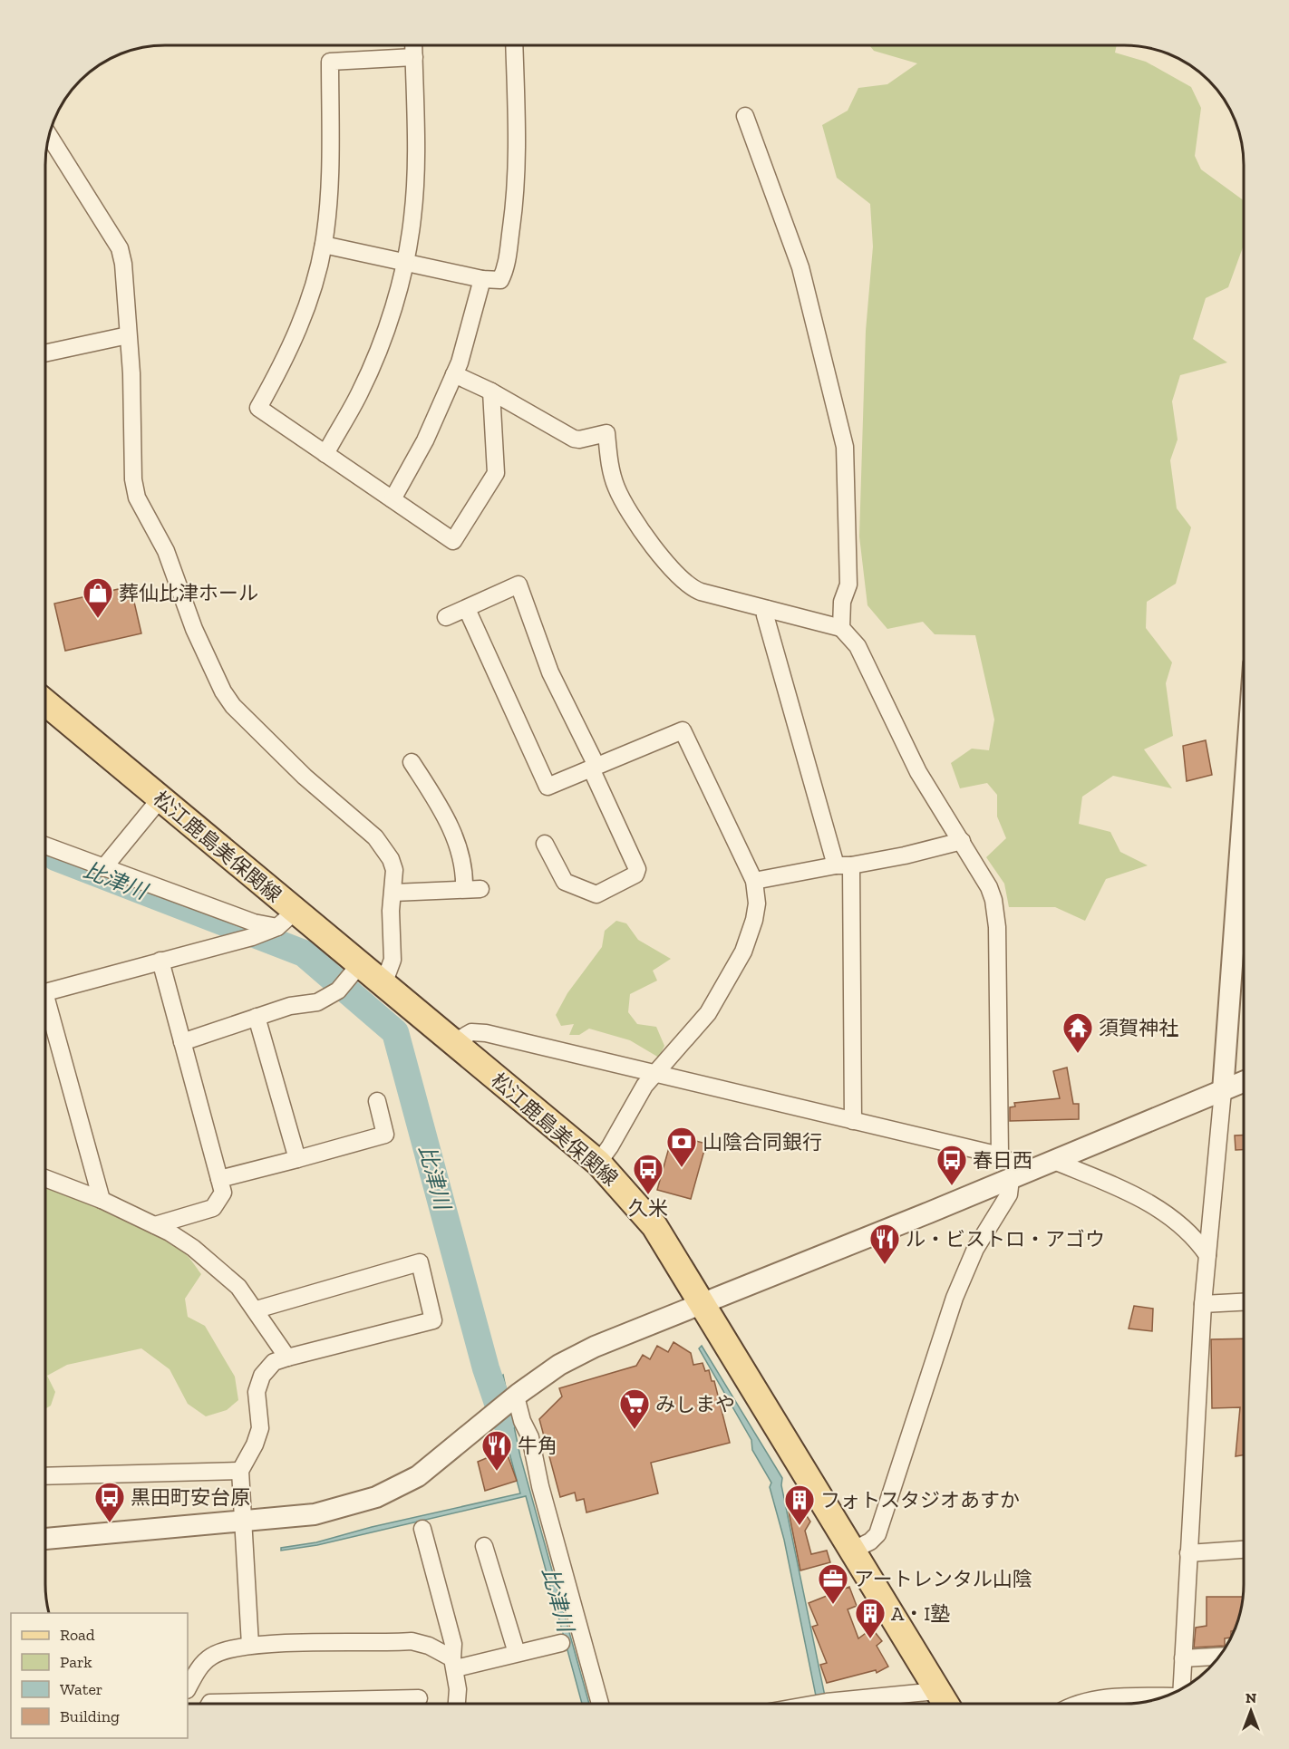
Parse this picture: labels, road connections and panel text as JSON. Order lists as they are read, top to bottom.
{
  "streets": {
    "main road": ["松江鹿島美保関線"]
  },
  "water": ["比津川"],
  "places": {
    "shop": ["葬仙比津ホール"],
    "temple": ["須賀神社"],
    "bank": ["山陰合同銀行"],
    "bus stop": ["春日西", "久米", "黒田町安台原"],
    "restaurant": ["ル・ビストロ・アゴウ", "牛角"],
    "supermarket": ["みしまや"],
    "building": ["フォトスタジオあすか", "A・I塾"],
    "office": ["アートレンタル山陰"]
  },
  "legend": [
    "Road",
    "Park",
    "Water",
    "Building"
  ],
  "north": "top"
}
